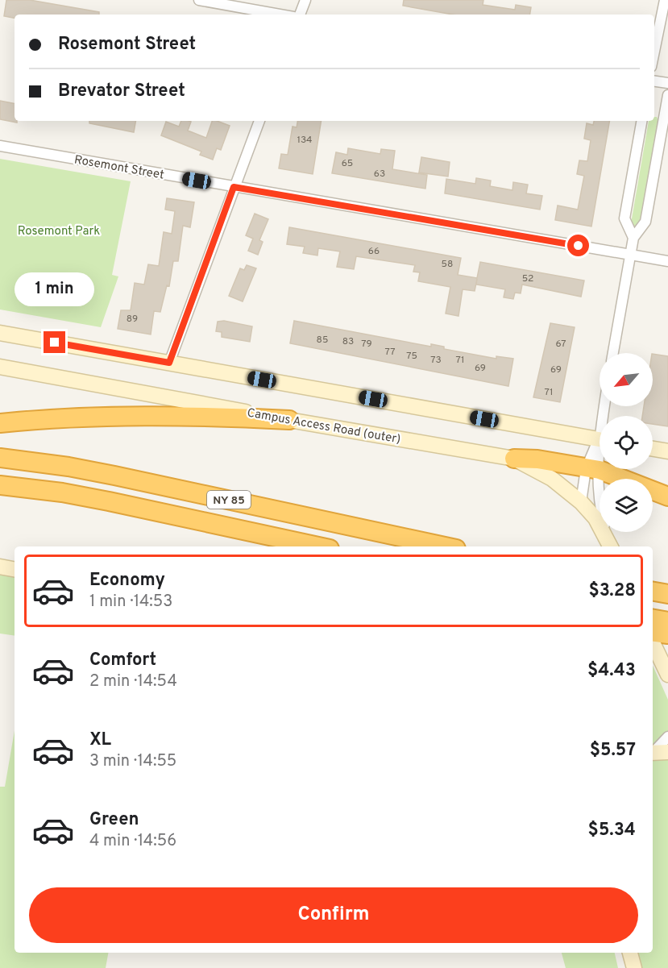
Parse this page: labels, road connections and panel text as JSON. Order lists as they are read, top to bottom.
{
  "streets": {
    "highway": ["NY 85"],
    "street": ["Rosemont Street", "Campus Access Road (outer)"]
  },
  "parks": ["Rosemont Park"],
  "house_numbers": [
    "134",
    "65",
    "63",
    "66",
    "58",
    "52",
    "89",
    "85",
    "83",
    "79",
    "67",
    "77",
    "75",
    "73",
    "71",
    "69",
    "69",
    "71"
  ],
  "north": "bottom left",
  "page": {
    "banner": ["Rosemont Street", "Brevator Street"],
    "bubble": "1 min",
    "list": [
      {
        "name": "Economy",
        "note": "1 min · 14:53",
        "value": "$3.28"
      },
      {
        "name": "Comfort",
        "note": "2 min · 14:54",
        "value": "$4.43"
      },
      {
        "name": "XL",
        "note": "3 min · 14:55",
        "value": "$5.57"
      },
      {
        "name": "Green",
        "note": "4 min · 14:56",
        "value": "$5.34"
      }
    ],
    "buttons": "Confirm"
  }
}
